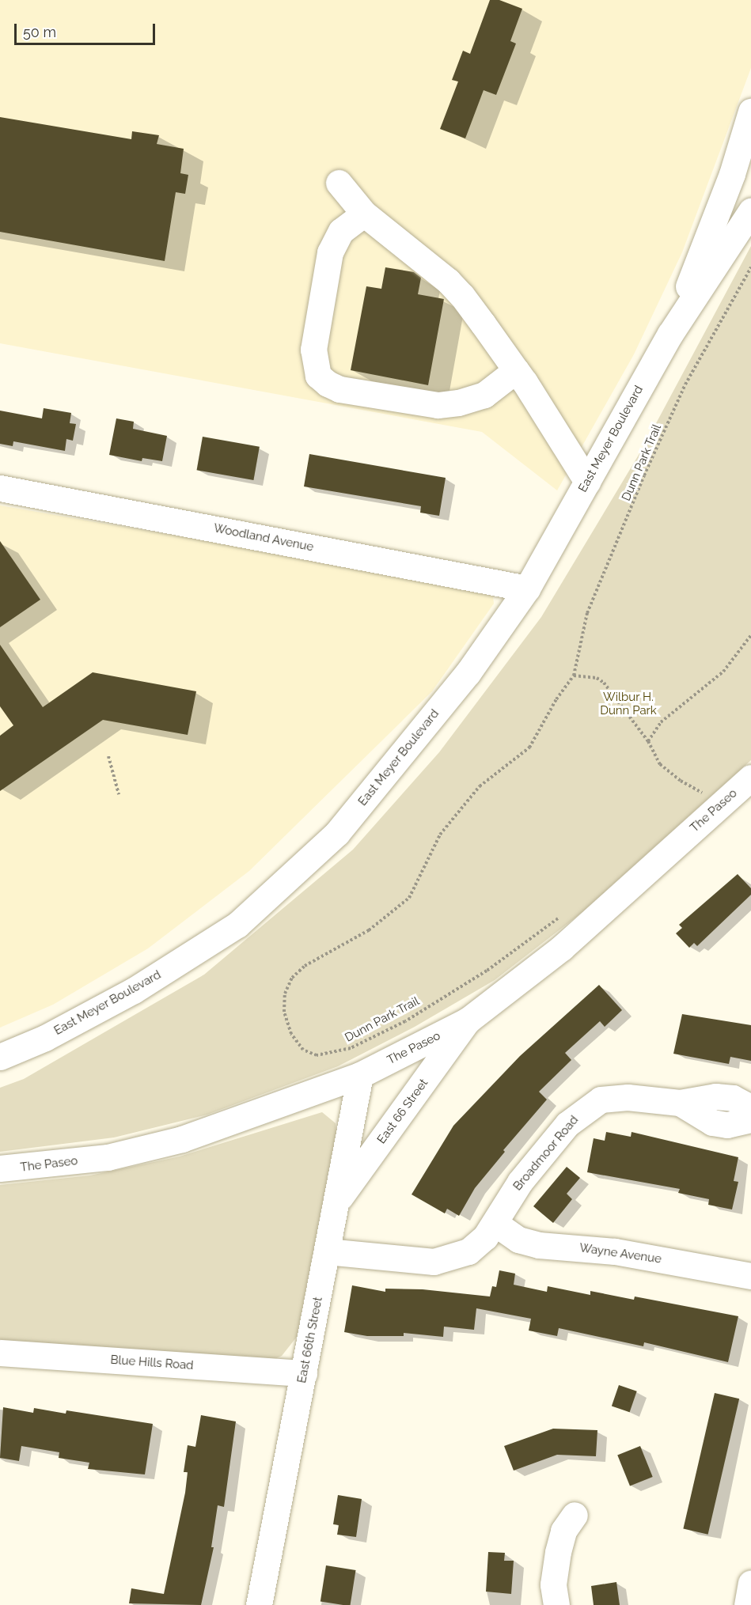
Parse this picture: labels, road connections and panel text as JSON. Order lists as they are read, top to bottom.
{
  "streets": {
    "street": [
      "East Meyer Boulevard",
      "Woodland Avenue",
      "The Paseo",
      "East 66 Street",
      "Broadmoor Road",
      "Wayne Avenue",
      "East 66th Street",
      "Blue Hills Road"
    ],
    "path": ["Dunn Park Trail"]
  },
  "crossings": [
    ["East Meyer Boulevard", "Woodland Avenue"],
    ["The Paseo", "East 66 Street"],
    ["The Paseo", "East 66th Street"],
    ["East 66 Street", "East 66th Street"],
    ["Broadmoor Road", "Wayne Avenue"],
    ["Broadmoor Road", "East 66th Street"],
    ["East 66th Street", "Blue Hills Road"]
  ],
  "parks": ["Wilbur H. Dunn Park"],
  "scale_bar": "50 m"
}
